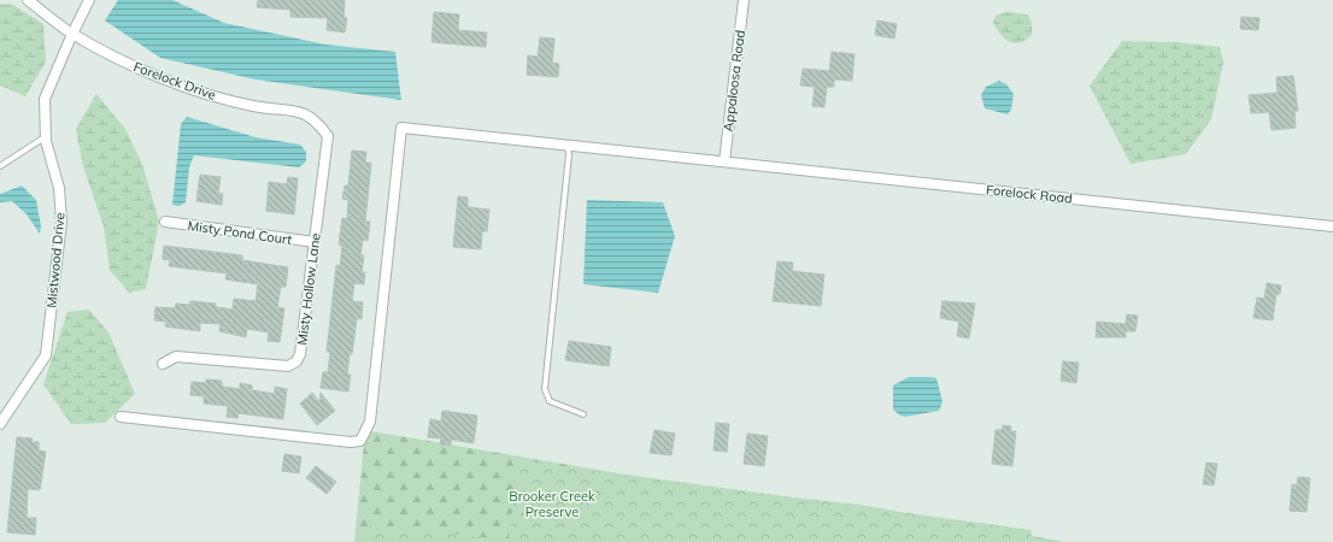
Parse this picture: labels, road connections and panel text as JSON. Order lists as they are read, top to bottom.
{
  "streets": {
    "street": [
      "Forelock Drive",
      "Appaloosa Road",
      "Forelock Road",
      "Misty Pond Court",
      "Mistwood Drive",
      "Misty Hollow Lane"
    ]
  },
  "crossings": [
    ["Forelock Drive", "Mistwood Drive"],
    ["Forelock Drive", "Misty Hollow Lane"],
    ["Appaloosa Road", "Forelock Road"],
    ["Misty Pond Court", "Misty Hollow Lane"]
  ],
  "parks": ["Brooker Creek Preserve"]
}
